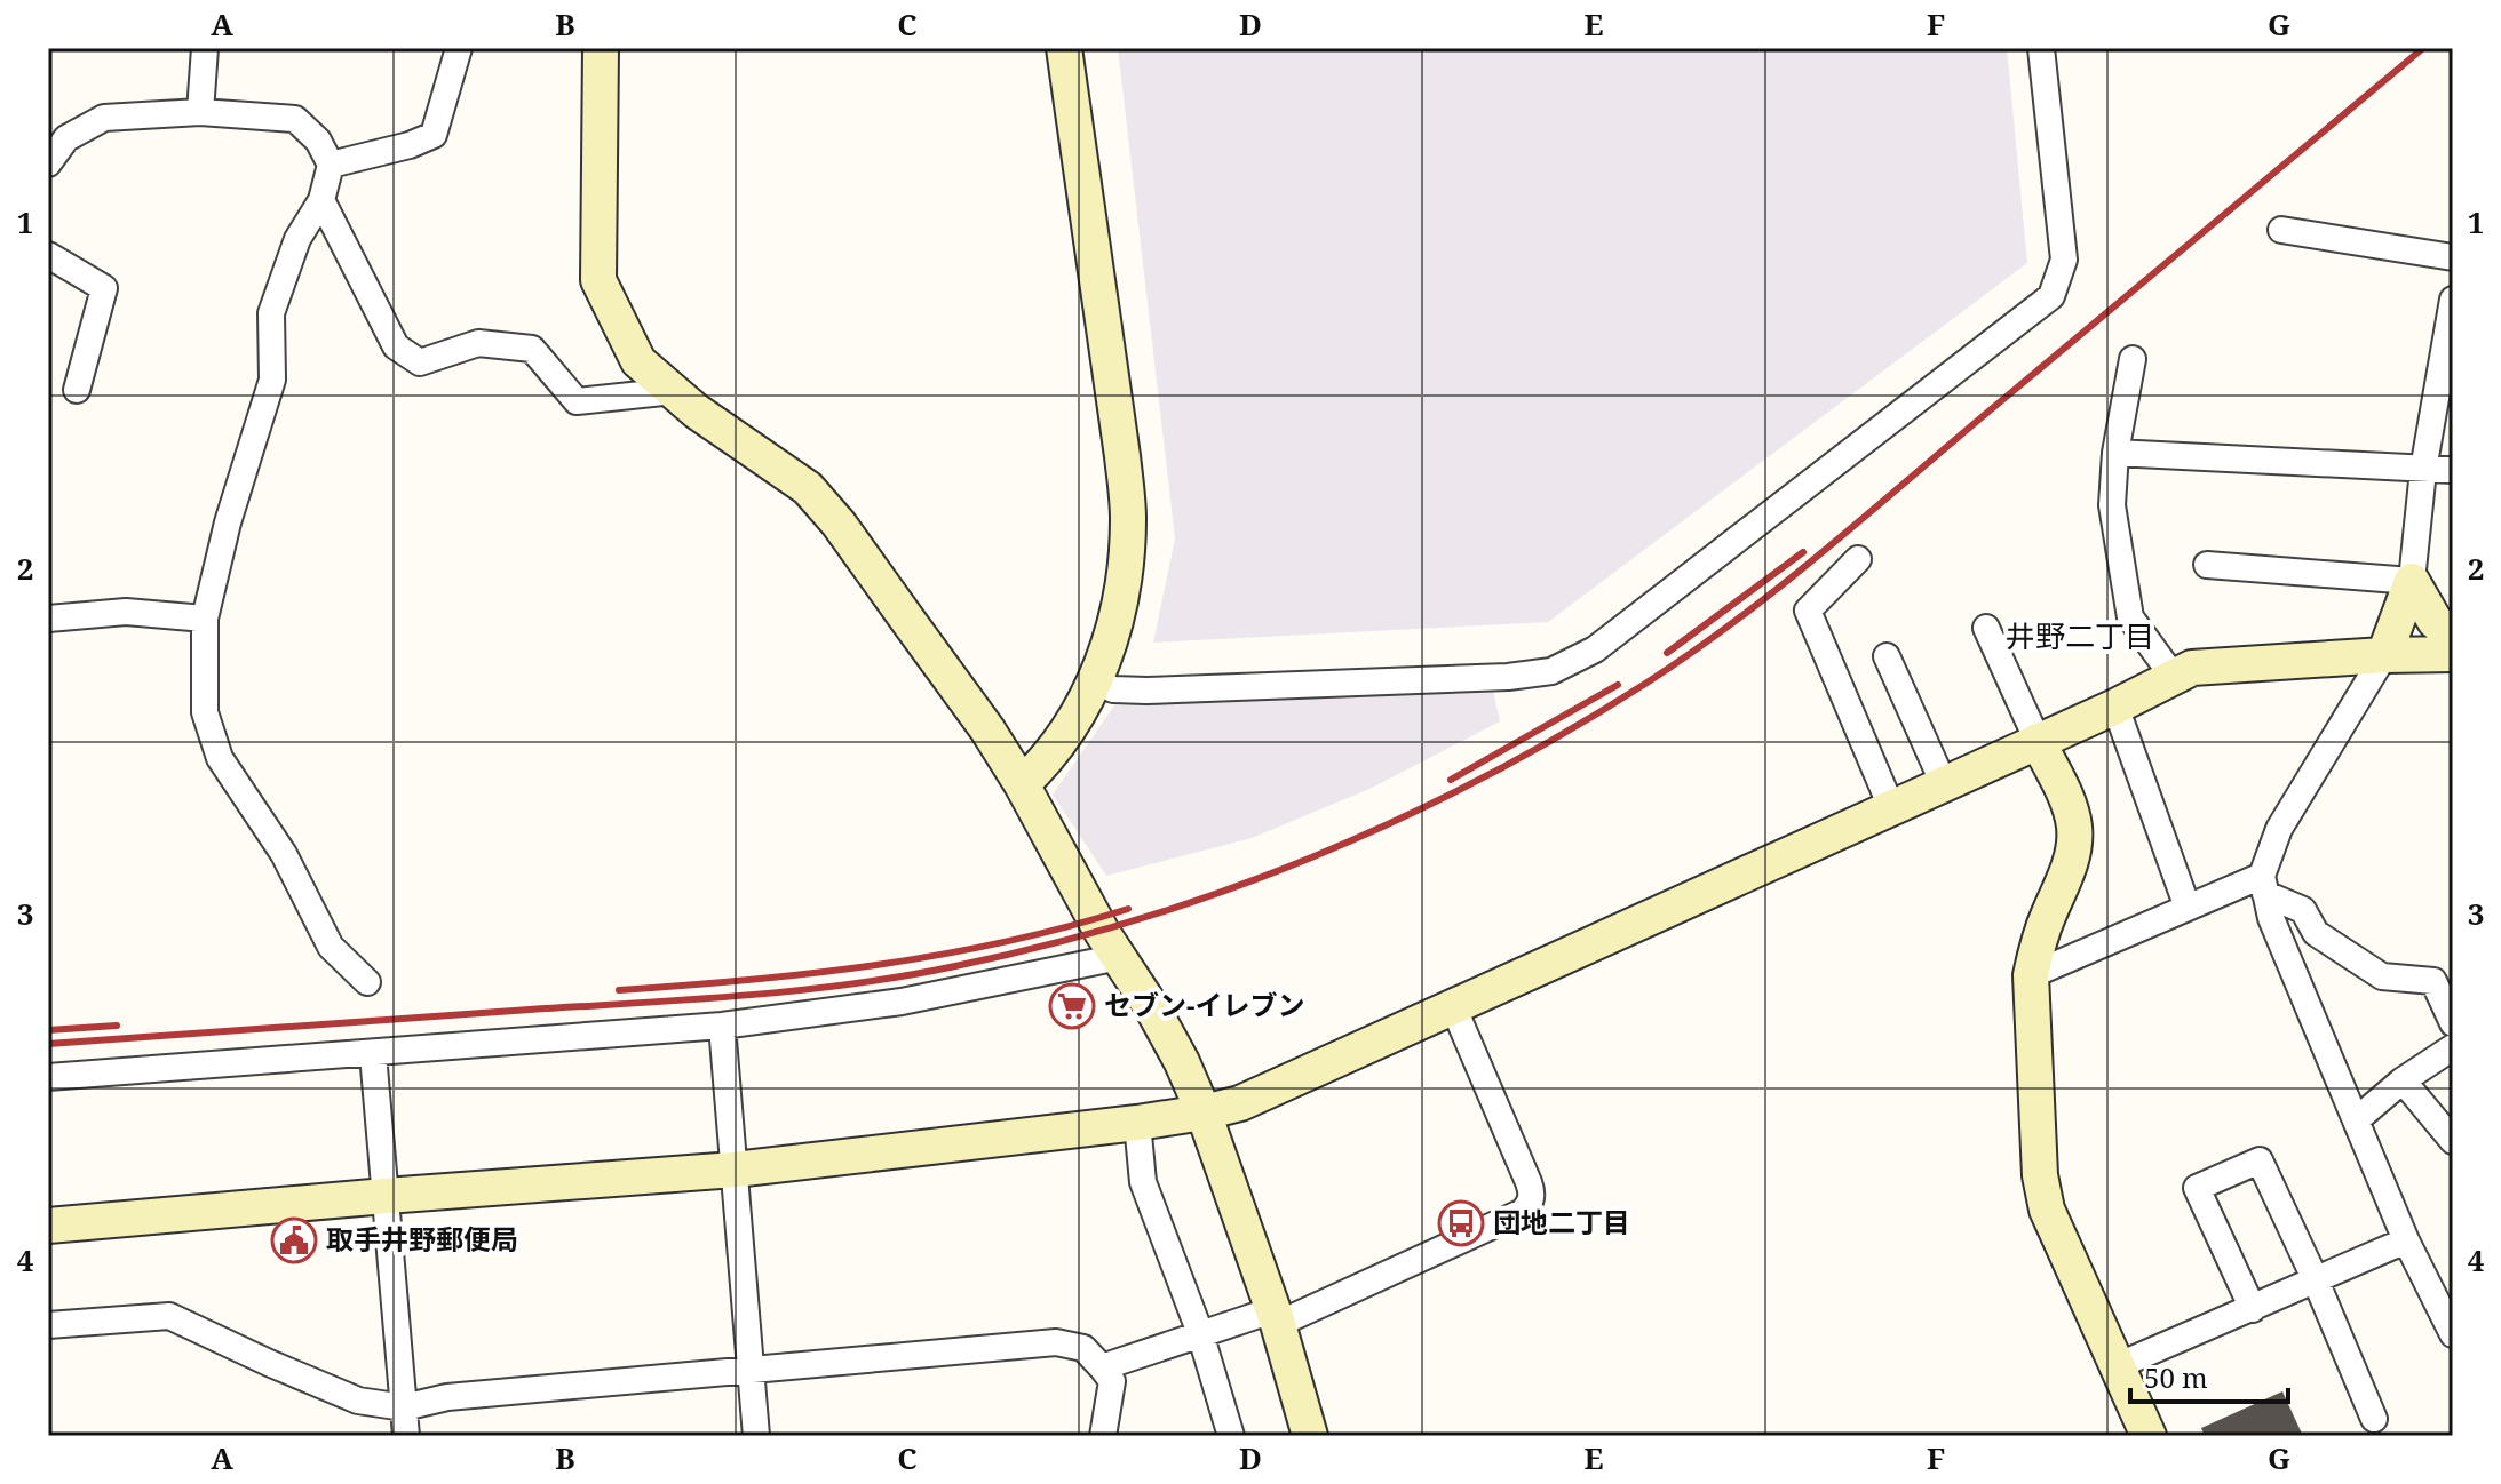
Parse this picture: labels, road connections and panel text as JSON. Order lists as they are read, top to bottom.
{
  "districts": ["井野二丁目"],
  "places": {
    "supermarket": ["セブン-イレブン"],
    "bus stop": ["団地二丁目"],
    "public building": ["取手井野郵便局"]
  },
  "scale_bar": "50 m",
  "grid": {
    "columns": [
      "A",
      "B",
      "C",
      "D",
      "E",
      "F",
      "G"
    ],
    "rows": [
      "1",
      "2",
      "3",
      "4"
    ]
  }
}
